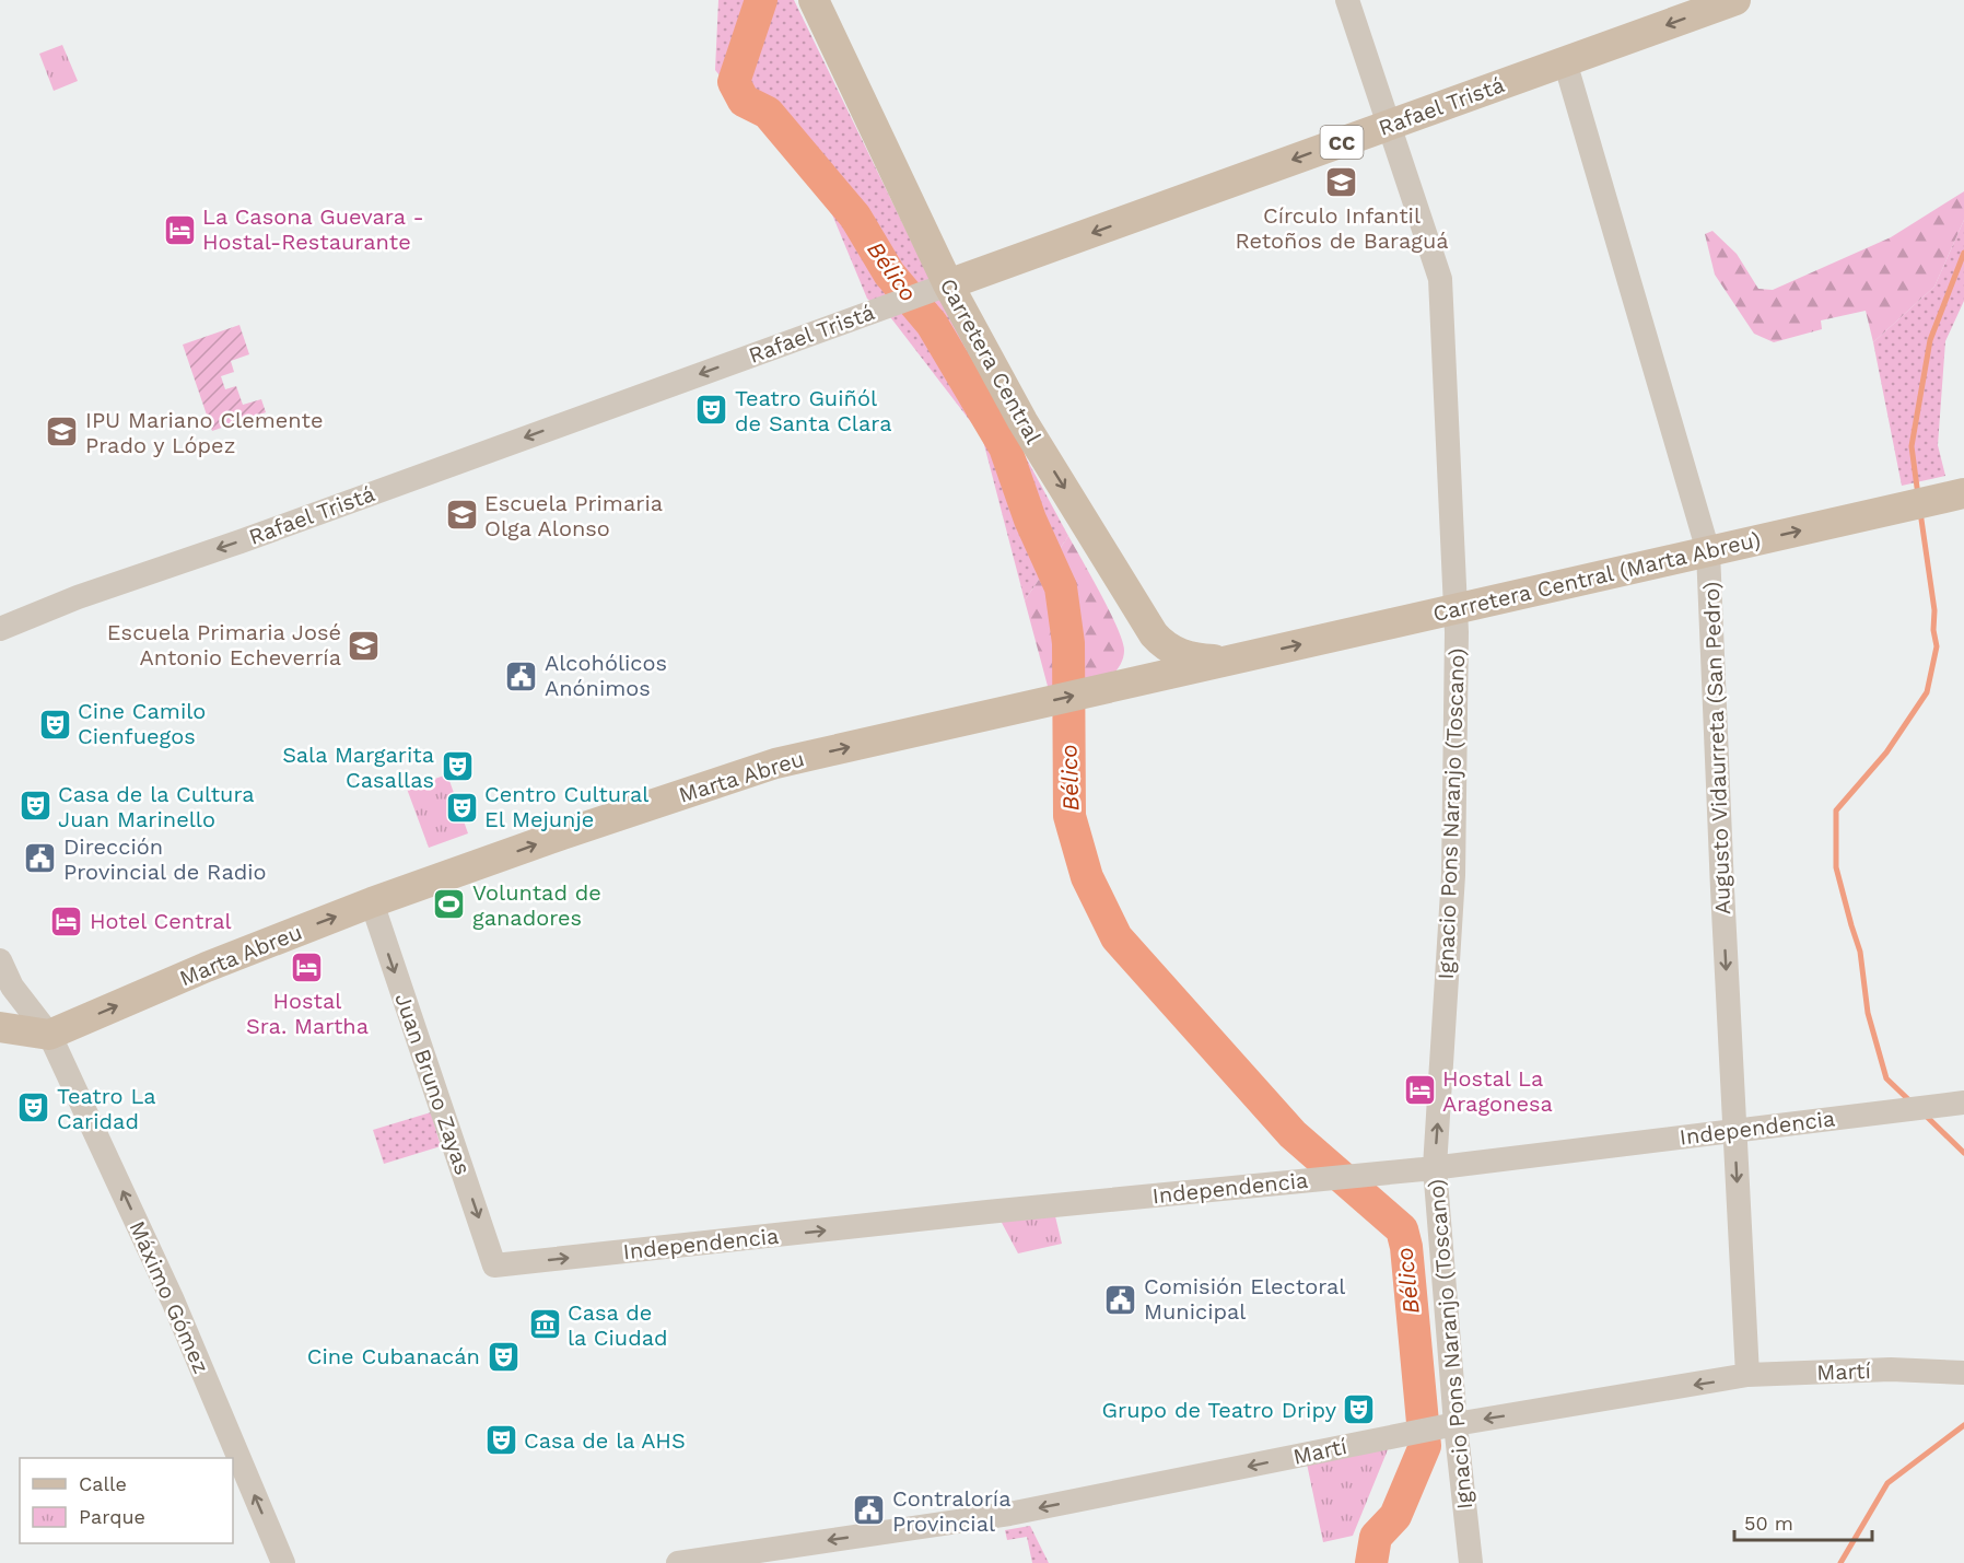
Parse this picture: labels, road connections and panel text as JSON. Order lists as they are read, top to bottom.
{
  "streets": {
    "main road": [
      "Rafael Tristá",
      "CC",
      "Carretera Central",
      "Carretera Central (Marta Abreu)",
      "Marta Abreu"
    ],
    "street": [
      "Augusto Vidaurreta (San Pedro)",
      "Ignacio Pons Naranjo (Toscano)",
      "Juan Bruno Zayas",
      "Independencia",
      "Máximo Gómez",
      "Martí"
    ]
  },
  "crossings": [
    ["Rafael Tristá", "Carretera Central"],
    ["Rafael Tristá", "Augusto Vidaurreta (San Pedro)"],
    ["Rafael Tristá", "Ignacio Pons Naranjo (Toscano)"],
    ["Carretera Central", "Carretera Central (Marta Abreu)"],
    ["Carretera Central", "Marta Abreu"],
    ["Carretera Central (Marta Abreu)", "Augusto Vidaurreta (San Pedro)"],
    ["Carretera Central (Marta Abreu)", "Marta Abreu"],
    ["Carretera Central (Marta Abreu)", "Ignacio Pons Naranjo (Toscano)"],
    ["Augusto Vidaurreta (San Pedro)", "Independencia"],
    ["Augusto Vidaurreta (San Pedro)", "Martí"],
    ["Marta Abreu", "Juan Bruno Zayas"],
    ["Marta Abreu", "Máximo Gómez"],
    ["Ignacio Pons Naranjo (Toscano)", "Independencia"],
    ["Ignacio Pons Naranjo (Toscano)", "Martí"],
    ["Juan Bruno Zayas", "Independencia"]
  ],
  "one_way": [
    "Rafael Tristá",
    "Carretera Central",
    "Carretera Central (Marta Abreu)",
    "Augusto Vidaurreta (San Pedro)",
    "Marta Abreu",
    "Ignacio Pons Naranjo (Toscano)",
    "Juan Bruno Zayas",
    "Independencia",
    "Máximo Gómez",
    "Martí"
  ],
  "water": ["Bélico"],
  "places": {
    "school or university": [
      "Círculo Infantil Retoños de Baraguá",
      "IPU Mariano Clemente Prado y López",
      "Escuela Primaria Olga Alonso",
      "Escuela Primaria José Antonio Echeverría"
    ],
    "hotel": [
      "La Casona Guevara - Hostal-Restaurante",
      "Hotel Central",
      "Hostal Sra. Martha",
      "Hostal La Aragonesa"
    ],
    "theatre": [
      "Teatro Guiñól de Santa Clara",
      "Cine Camilo Cienfuegos",
      "Sala Margarita Casallas",
      "Casa de la Cultura Juan Marinello",
      "Centro Cultural El Mejunje",
      "Teatro La Caridad",
      "Cine Cubanacán",
      "Grupo de Teatro Dripy",
      "Casa de la AHS"
    ],
    "public building": [
      "Alcohólicos Anónimos",
      "Dirección Provincial de Radio",
      "Comisión Electoral Municipal",
      "Contraloría Provincial"
    ],
    "sports": ["Voluntad de ganadores"],
    "museum": ["Casa de la Ciudad"]
  },
  "legend": ["Calle", "Parque"],
  "scale_bar": "50 m"
}
